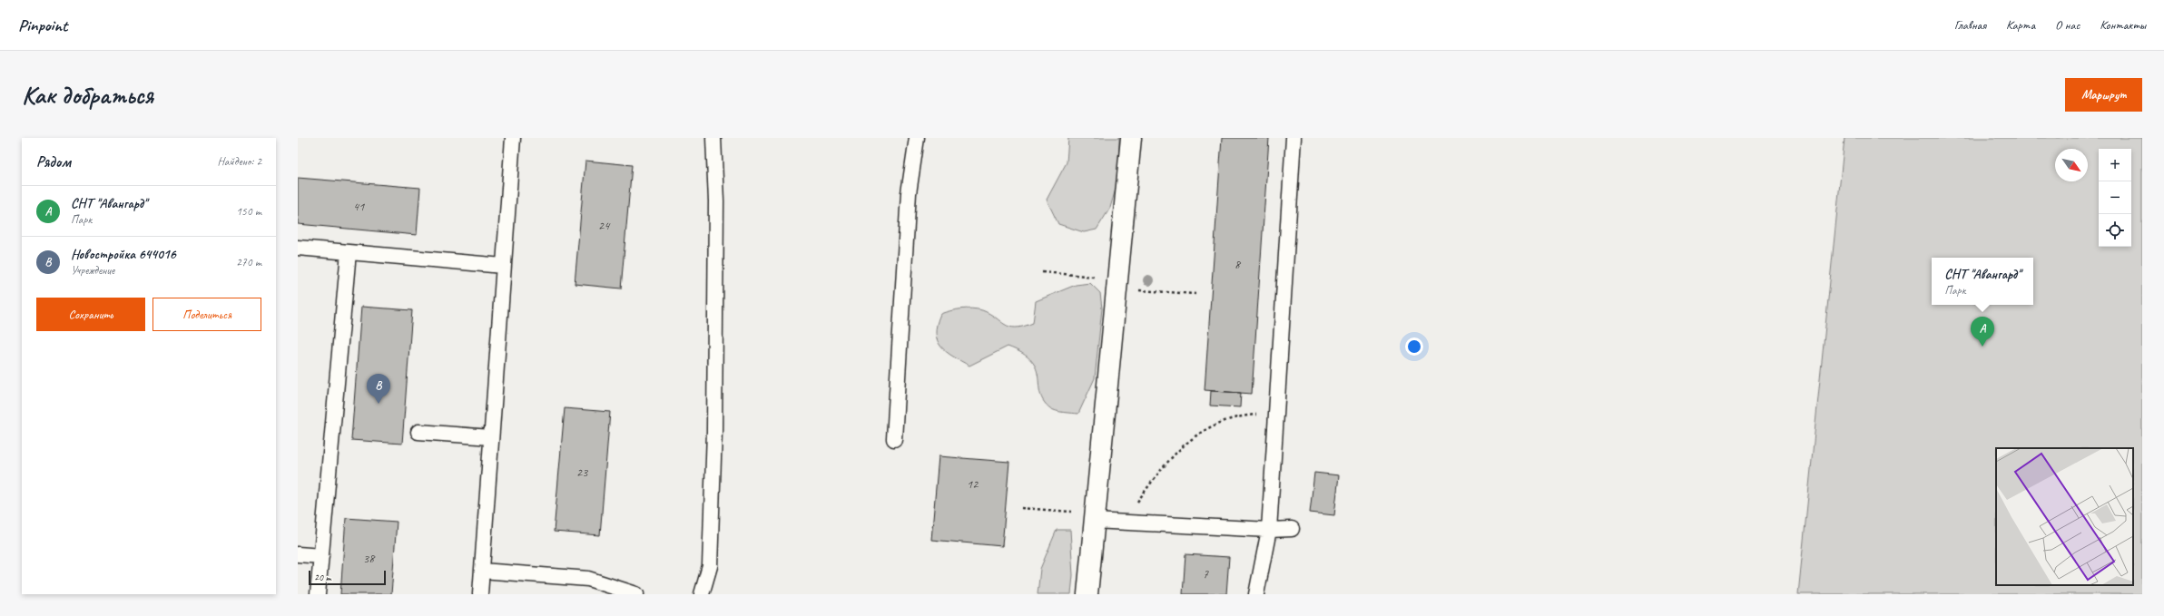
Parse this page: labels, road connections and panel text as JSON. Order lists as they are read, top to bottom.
{
  "house_numbers": [
    "41",
    "24",
    "8",
    "23",
    "12",
    "38",
    "7"
  ],
  "scale_bar": "20 m",
  "north": "bottom right",
  "page": {
    "header": "Pinpoint",
    "nav": [
      "Главная",
      "Карта",
      "О нас",
      "Контакты"
    ],
    "buttons": [
      "Маршрут",
      ["Сохранить", "Поделиться"]
    ],
    "title": "Как добраться",
    "heading": ["Рядом", "Найдено: 2"],
    "map_buttons": ["+", "−"],
    "list": [
      {
        "mark": "A",
        "name": "СНТ \"Авангард\"",
        "note": "Парк",
        "value": "150 m"
      },
      {
        "mark": "B",
        "name": "Новостройка 644016",
        "note": "Учреждение",
        "value": "270 m"
      }
    ],
    "popup": ["СНТ \"Авангард\"", "Парк"],
    "pins": ["A", "B"],
    "scale": "20 m"
  }
}
